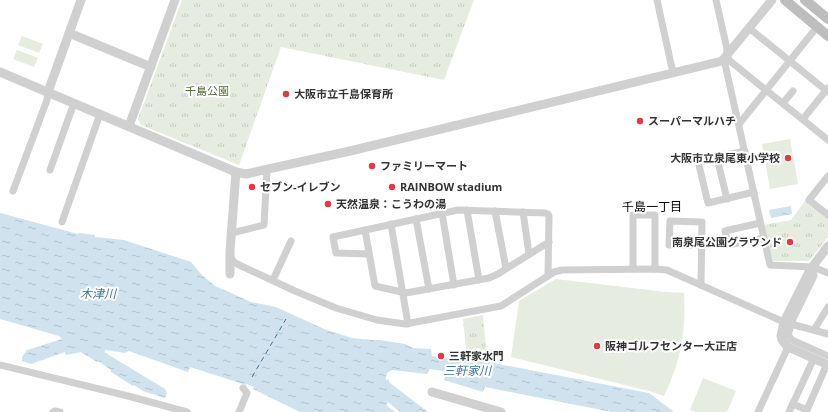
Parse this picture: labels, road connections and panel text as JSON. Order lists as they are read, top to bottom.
{
  "districts": ["千島一丁目"],
  "water": ["木津川", "三軒家川"],
  "parks": ["千島公園"],
  "places": [
    "大阪市立千島保育所",
    "スーパーマルハチ",
    "大阪市立泉尾東小学校",
    "ファミリーマート",
    "セブン-イレブン",
    "RAINBOW stadium",
    "天然温泉：こうわの湯",
    "南泉尾公園グラウンド",
    "阪神ゴルフセンター大正店",
    "三軒家水門"
  ]
}
